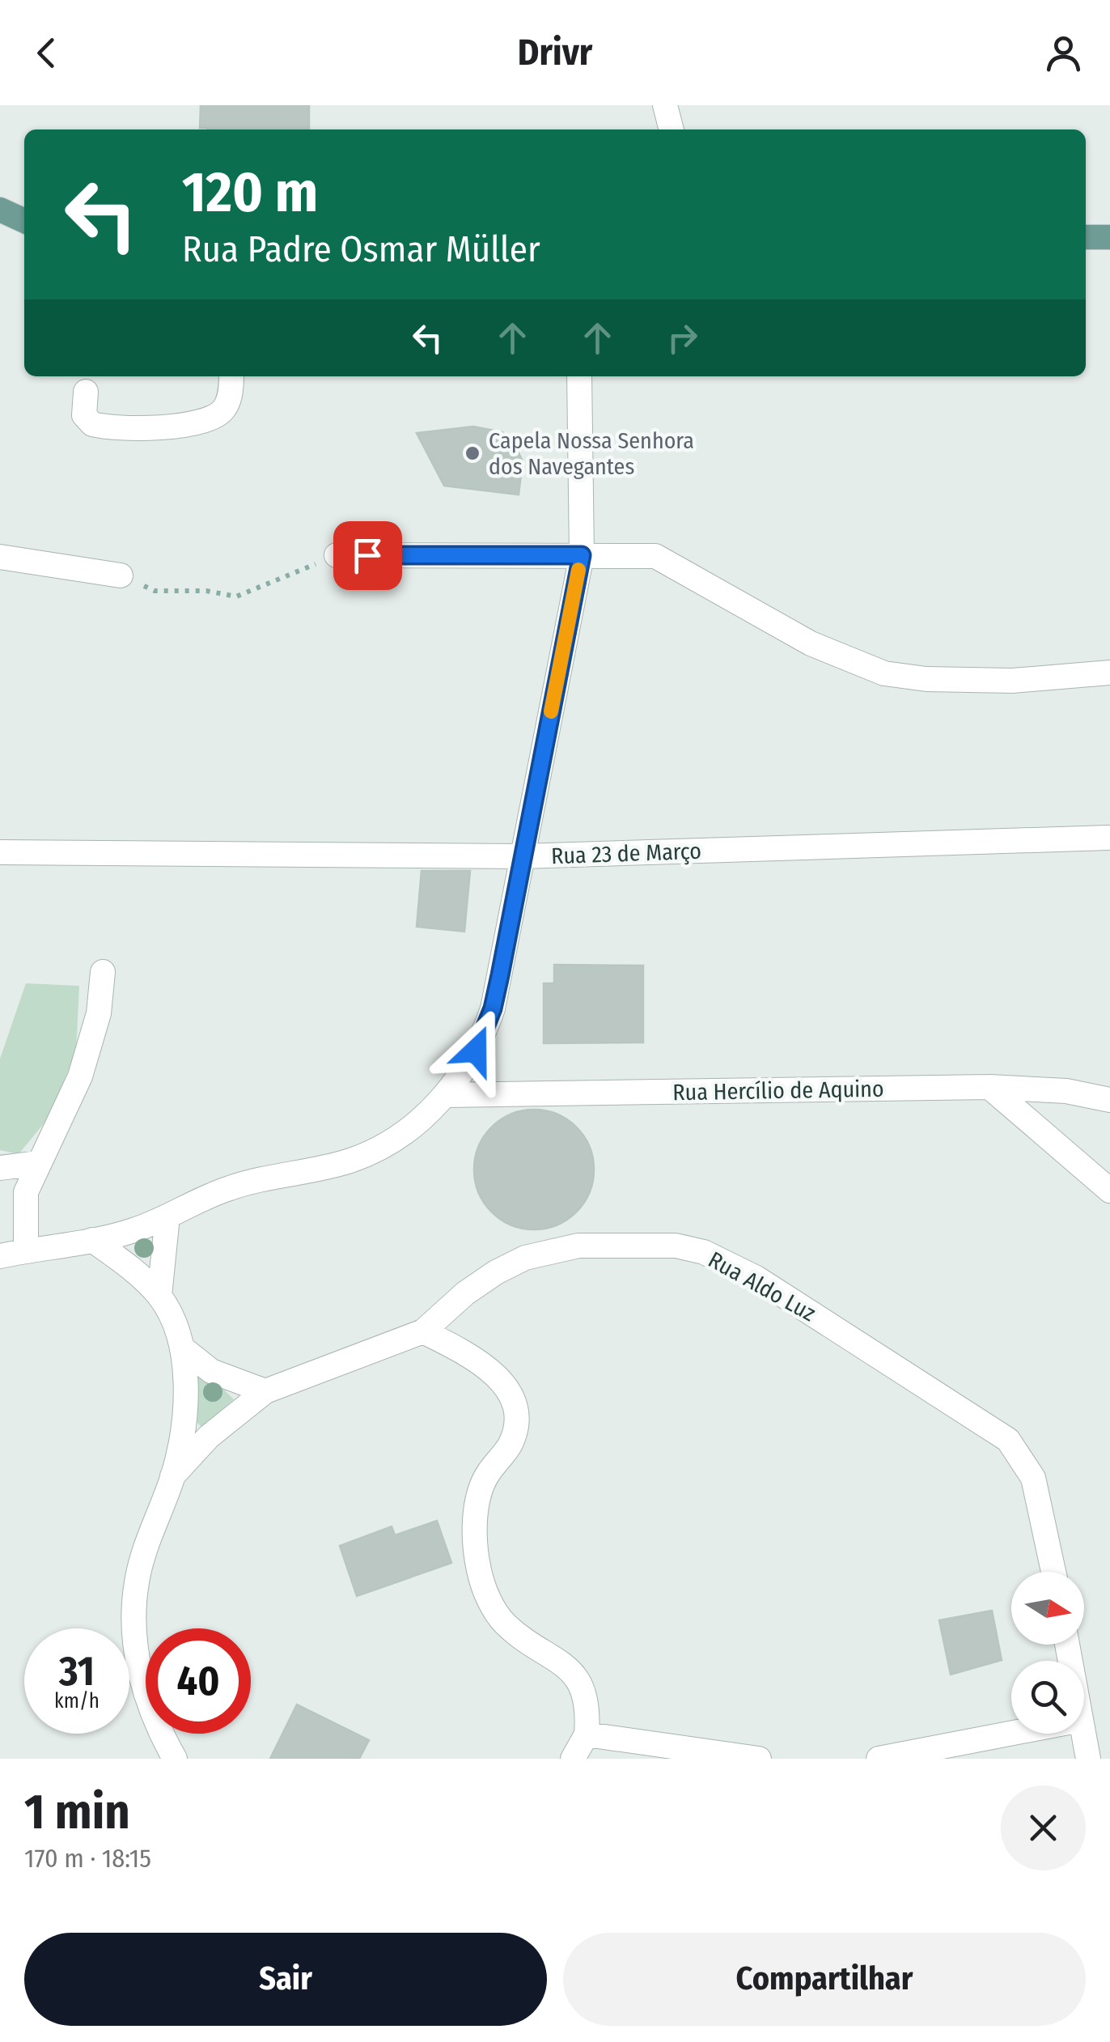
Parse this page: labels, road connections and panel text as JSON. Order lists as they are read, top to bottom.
{
  "streets": {
    "street": ["Rua 23 de Março", "Rua Hercílio de Aquino", "Rua Aldo Luz"]
  },
  "places": ["Capela Nossa Senhora dos Navegantes"],
  "north": "right",
  "page": {
    "header": "Drivr",
    "turn": ["120 m", "Rua Padre Osmar Müller"],
    "speed": "31 km/h",
    "limit": "40",
    "heading": ["1 min", "170 m · 18:15"],
    "buttons": ["Sair", "Compartilhar"]
  }
}
